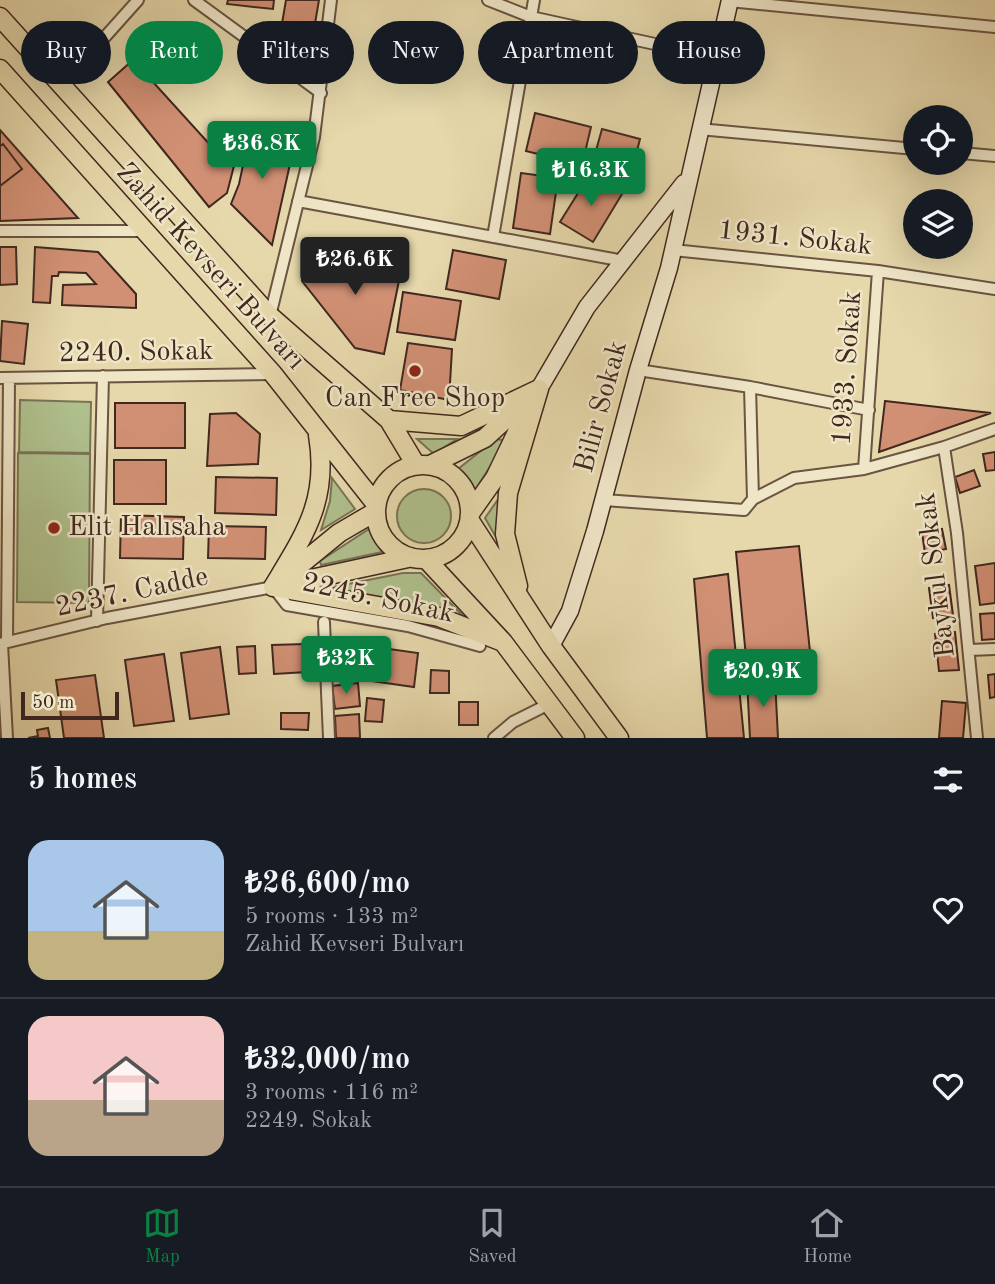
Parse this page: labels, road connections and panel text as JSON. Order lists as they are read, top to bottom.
{
  "streets": {
    "main road": ["Zahid Kevseri Bulvarı"],
    "street": [
      "1931. Sokak",
      "2240. Sokak",
      "1933. Sokak",
      "Bilir Sokak",
      "Baykul Sokak",
      "2237. Cadde",
      "2245. Sokak"
    ]
  },
  "crossings": [
    ["1931. Sokak", "1933. Sokak"],
    ["1931. Sokak", "Bilir Sokak"],
    ["Zahid Kevseri Bulvarı", "2240. Sokak"],
    ["1933. Sokak", "Baykul Sokak"],
    ["Bilir Sokak", "Baykul Sokak"],
    ["2237. Cadde", "2245. Sokak"]
  ],
  "places": ["Can Free Shop", "Elit Halısaha"],
  "scale_bar": "50 m",
  "page": {
    "chip": [
      "Buy",
      "Rent",
      "Filters",
      "New",
      "Apartment",
      "House"
    ],
    "price": [
      "₺36.8K",
      "₺16.3K",
      "₺26.6K",
      "₺32K",
      "₺20.9K"
    ],
    "scale": "50 m",
    "heading": "5 homes",
    "list": [
      {
        "name": "₺26,600/mo",
        "note": "5 rooms · 133 m² · Zahid Kevseri Bulvarı"
      },
      {
        "name": "₺32,000/mo",
        "note": "3 rooms · 116 m² · 2249. Sokak"
      }
    ],
    "tabs": ["Map", "Saved", "Home"]
  }
}
